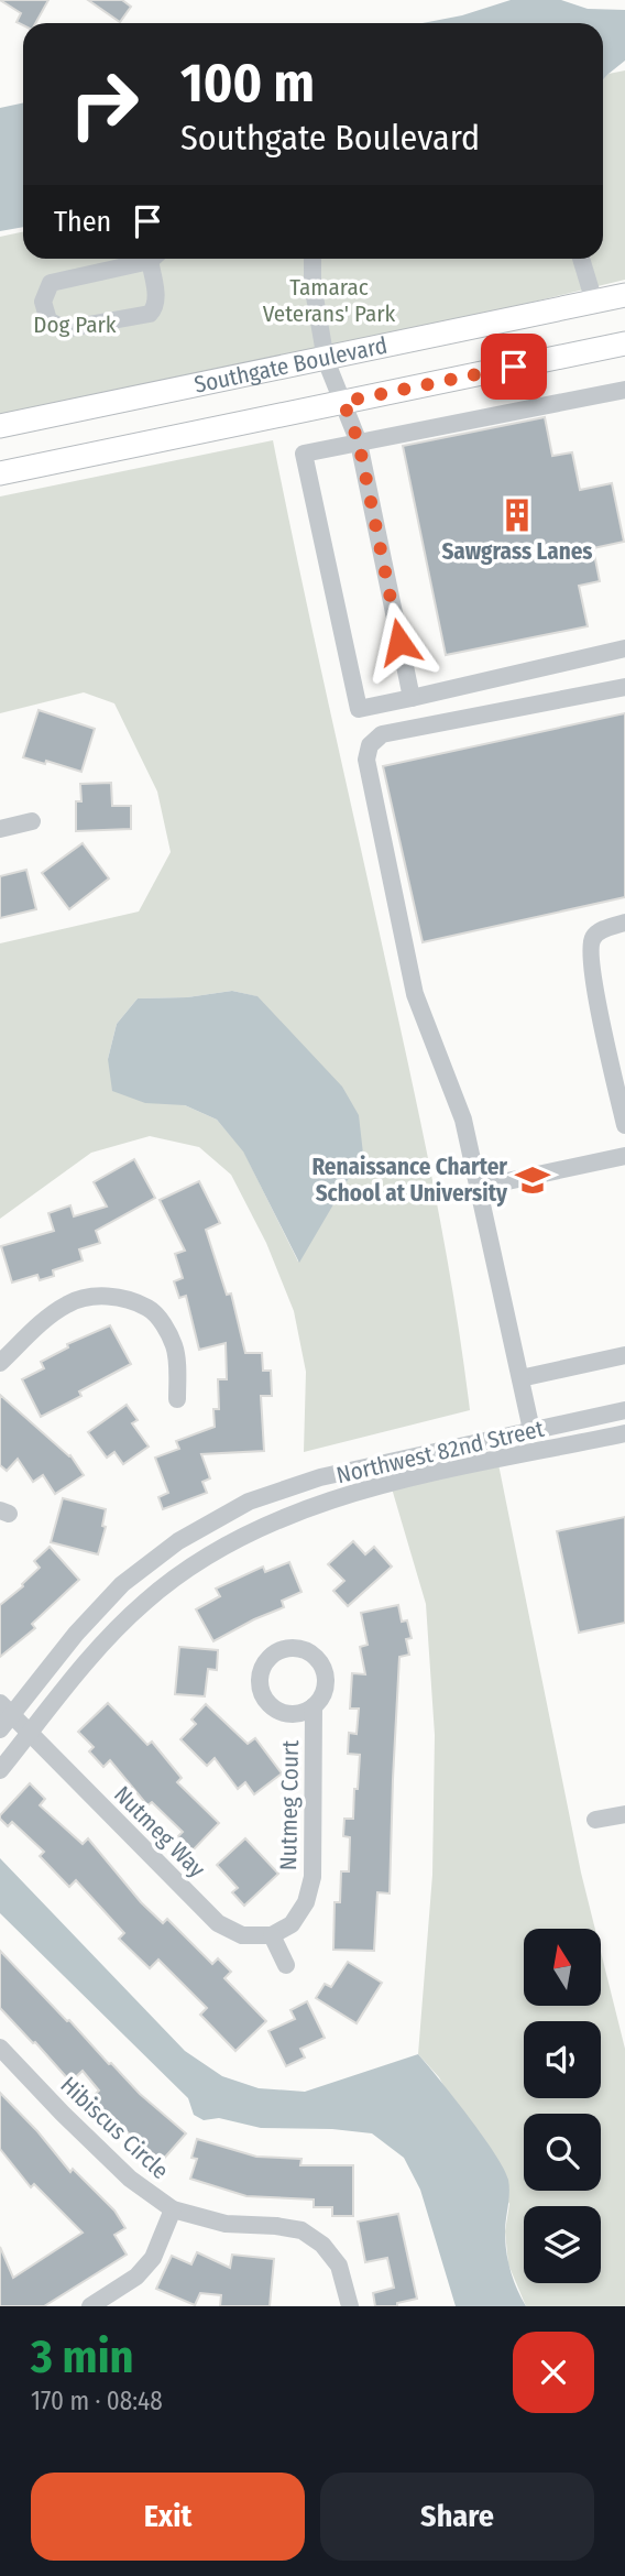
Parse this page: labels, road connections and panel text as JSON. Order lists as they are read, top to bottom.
{
  "streets": {
    "main road": ["Southgate Boulevard"],
    "street": [
      "Northwest 82nd Street",
      "Nutmeg Court",
      "Nutmeg Way",
      "Hibiscus Circle"
    ]
  },
  "crossings": [
    ["Northwest 82nd Street", "Nutmeg Way"],
    ["Nutmeg Court", "Nutmeg Way"]
  ],
  "parks": ["Tamarac Veterans' Park", "Dog Park"],
  "places": {
    "building": ["Sawgrass Lanes"],
    "school or university": ["Renaissance Charter School at University"]
  },
  "north": "top",
  "page": {
    "turn": ["100 m", "Southgate Boulevard"],
    "then": "Then",
    "heading": ["3 min", "170 m · 08:48"],
    "buttons": ["Exit", "Share"]
  }
}
